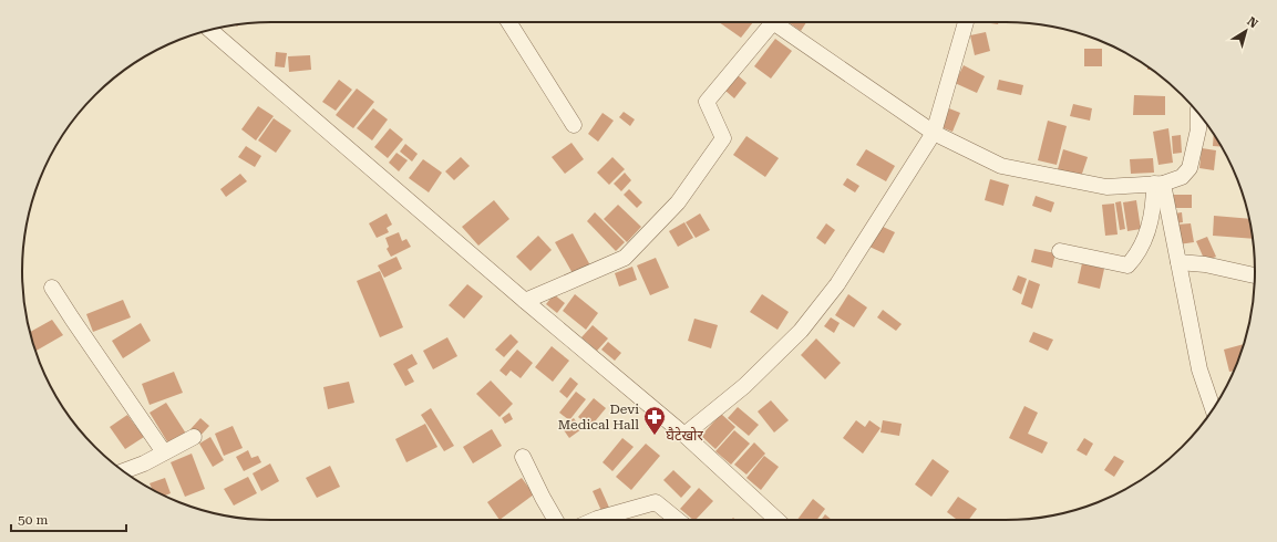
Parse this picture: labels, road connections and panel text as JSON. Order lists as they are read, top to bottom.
{
  "districts": ["घैटेखोर"],
  "places": {
    "pharmacy": ["Devi Medical Hall"]
  },
  "scale_bar": "50 m",
  "north": "top right"
}
